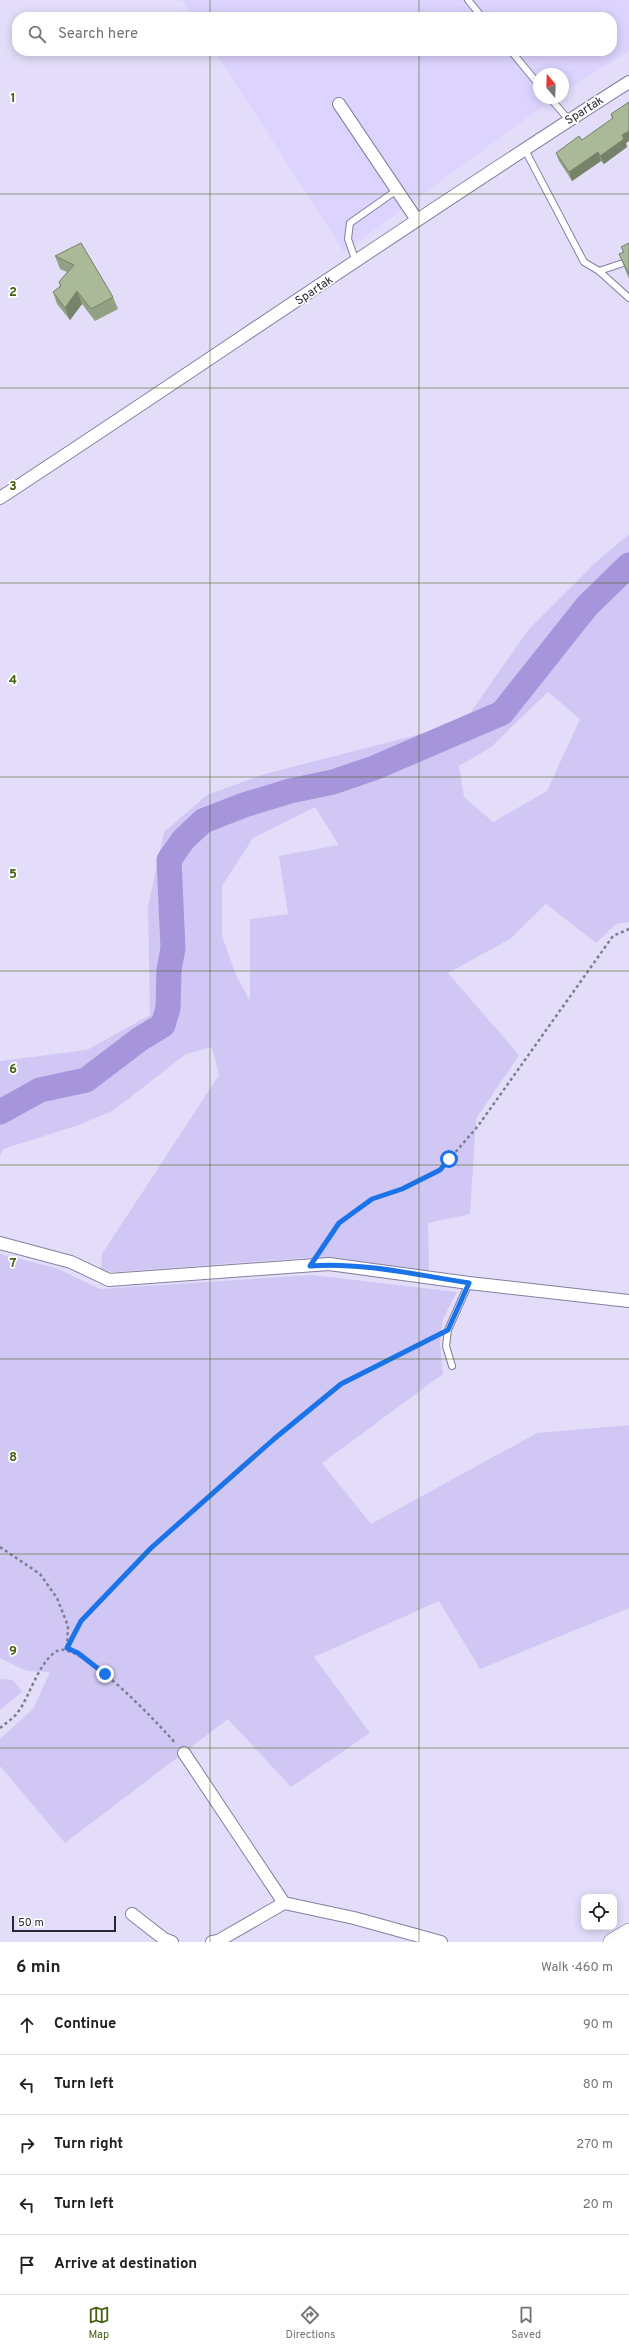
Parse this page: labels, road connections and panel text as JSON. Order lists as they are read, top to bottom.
{
  "streets": {
    "street": ["Spartak"]
  },
  "scale_bar": "50 m",
  "north": "top",
  "page": {
    "search": "Search here",
    "scale": "50 m",
    "heading": ["6 min", "Walk · 460 m"],
    "list": [
      ["Continue", "90 m"],
      ["Turn left", "80 m"],
      ["Turn right", "270 m"],
      ["Turn left", "20 m"],
      "Arrive at destination"
    ],
    "nav": ["Map", "Directions", "Saved"]
  },
  "grid": {
    "rows": [
      "1",
      "2",
      "3",
      "4",
      "5",
      "6",
      "7",
      "8",
      "9"
    ]
  }
}
